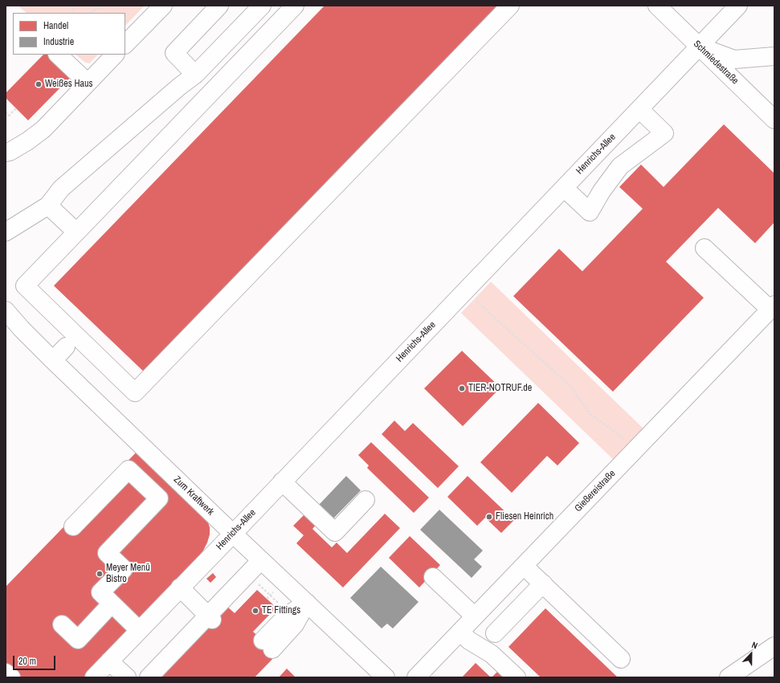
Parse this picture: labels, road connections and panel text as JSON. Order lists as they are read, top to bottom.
{
  "streets": {
    "street": [
      "Schmiedestraße",
      "Henrichs-Allee",
      "Gießereistraße",
      "Zum Kraftwerk"
    ]
  },
  "crossings": [
    ["Schmiedestraße", "Henrichs-Allee"],
    ["Henrichs-Allee", "Zum Kraftwerk"]
  ],
  "places": [
    "Weißes Haus",
    "TIER-NOTRUF.de",
    "Fliesen Heinrich",
    "Meyer Menü Bistro",
    "TE Fittings"
  ],
  "legend": ["Handel", "Industrie"],
  "scale_bar": "20 m",
  "north": "top"
}
